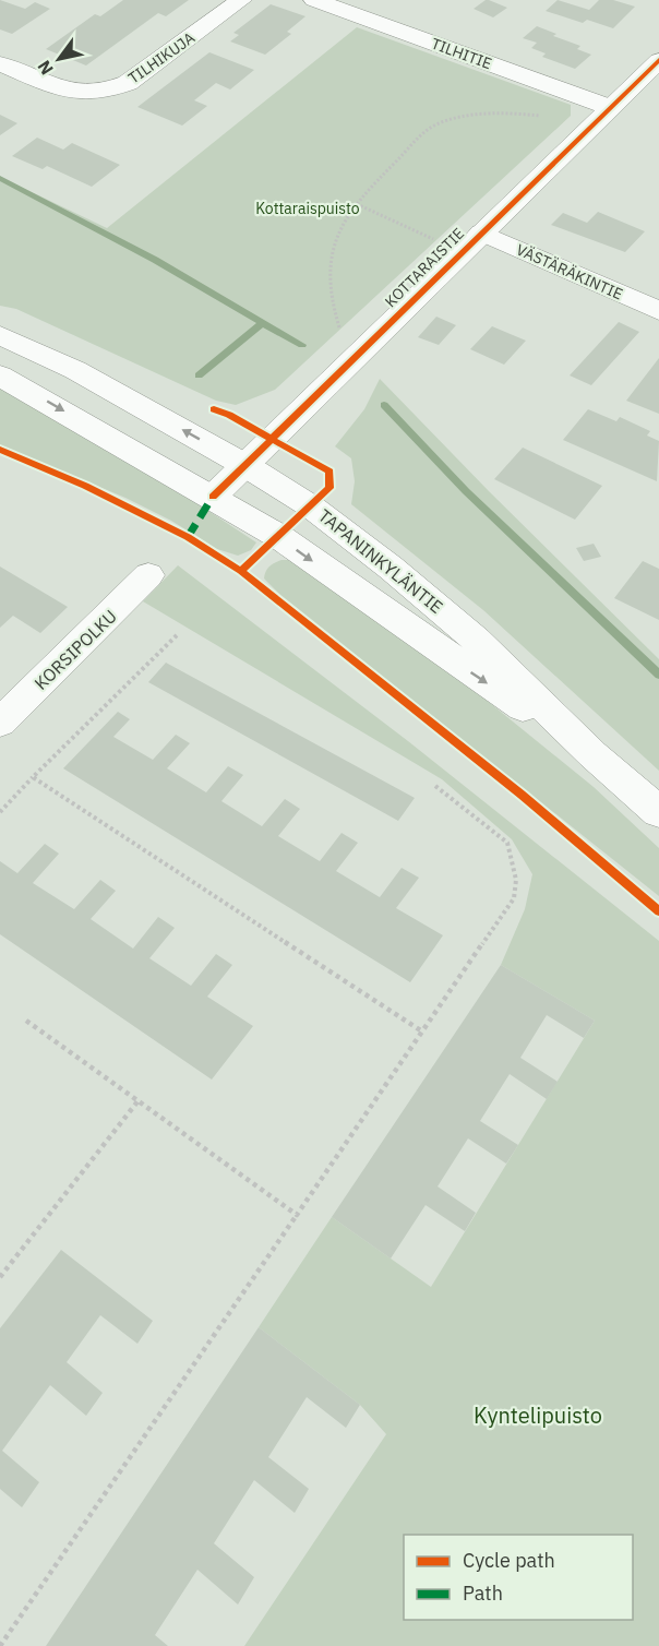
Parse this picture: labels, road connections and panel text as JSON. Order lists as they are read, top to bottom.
{
  "streets": {
    "street": [
      "TILHITIE",
      "TILHIKUJA",
      "KOTTARAISTIE",
      "VÄSTÄRÄKINTIE",
      "TAPANINKYLÄNTIE",
      "KORSIPOLKU"
    ]
  },
  "crossings": [
    ["TILHITIE", "KOTTARAISTIE"],
    ["KOTTARAISTIE", "VÄSTÄRÄKINTIE"],
    ["KOTTARAISTIE", "TAPANINKYLÄNTIE"]
  ],
  "parks": ["Kottaraispuisto", "Kyntelipuisto"],
  "legend": ["Cycle path", "Path"],
  "north": "bottom left"
}
